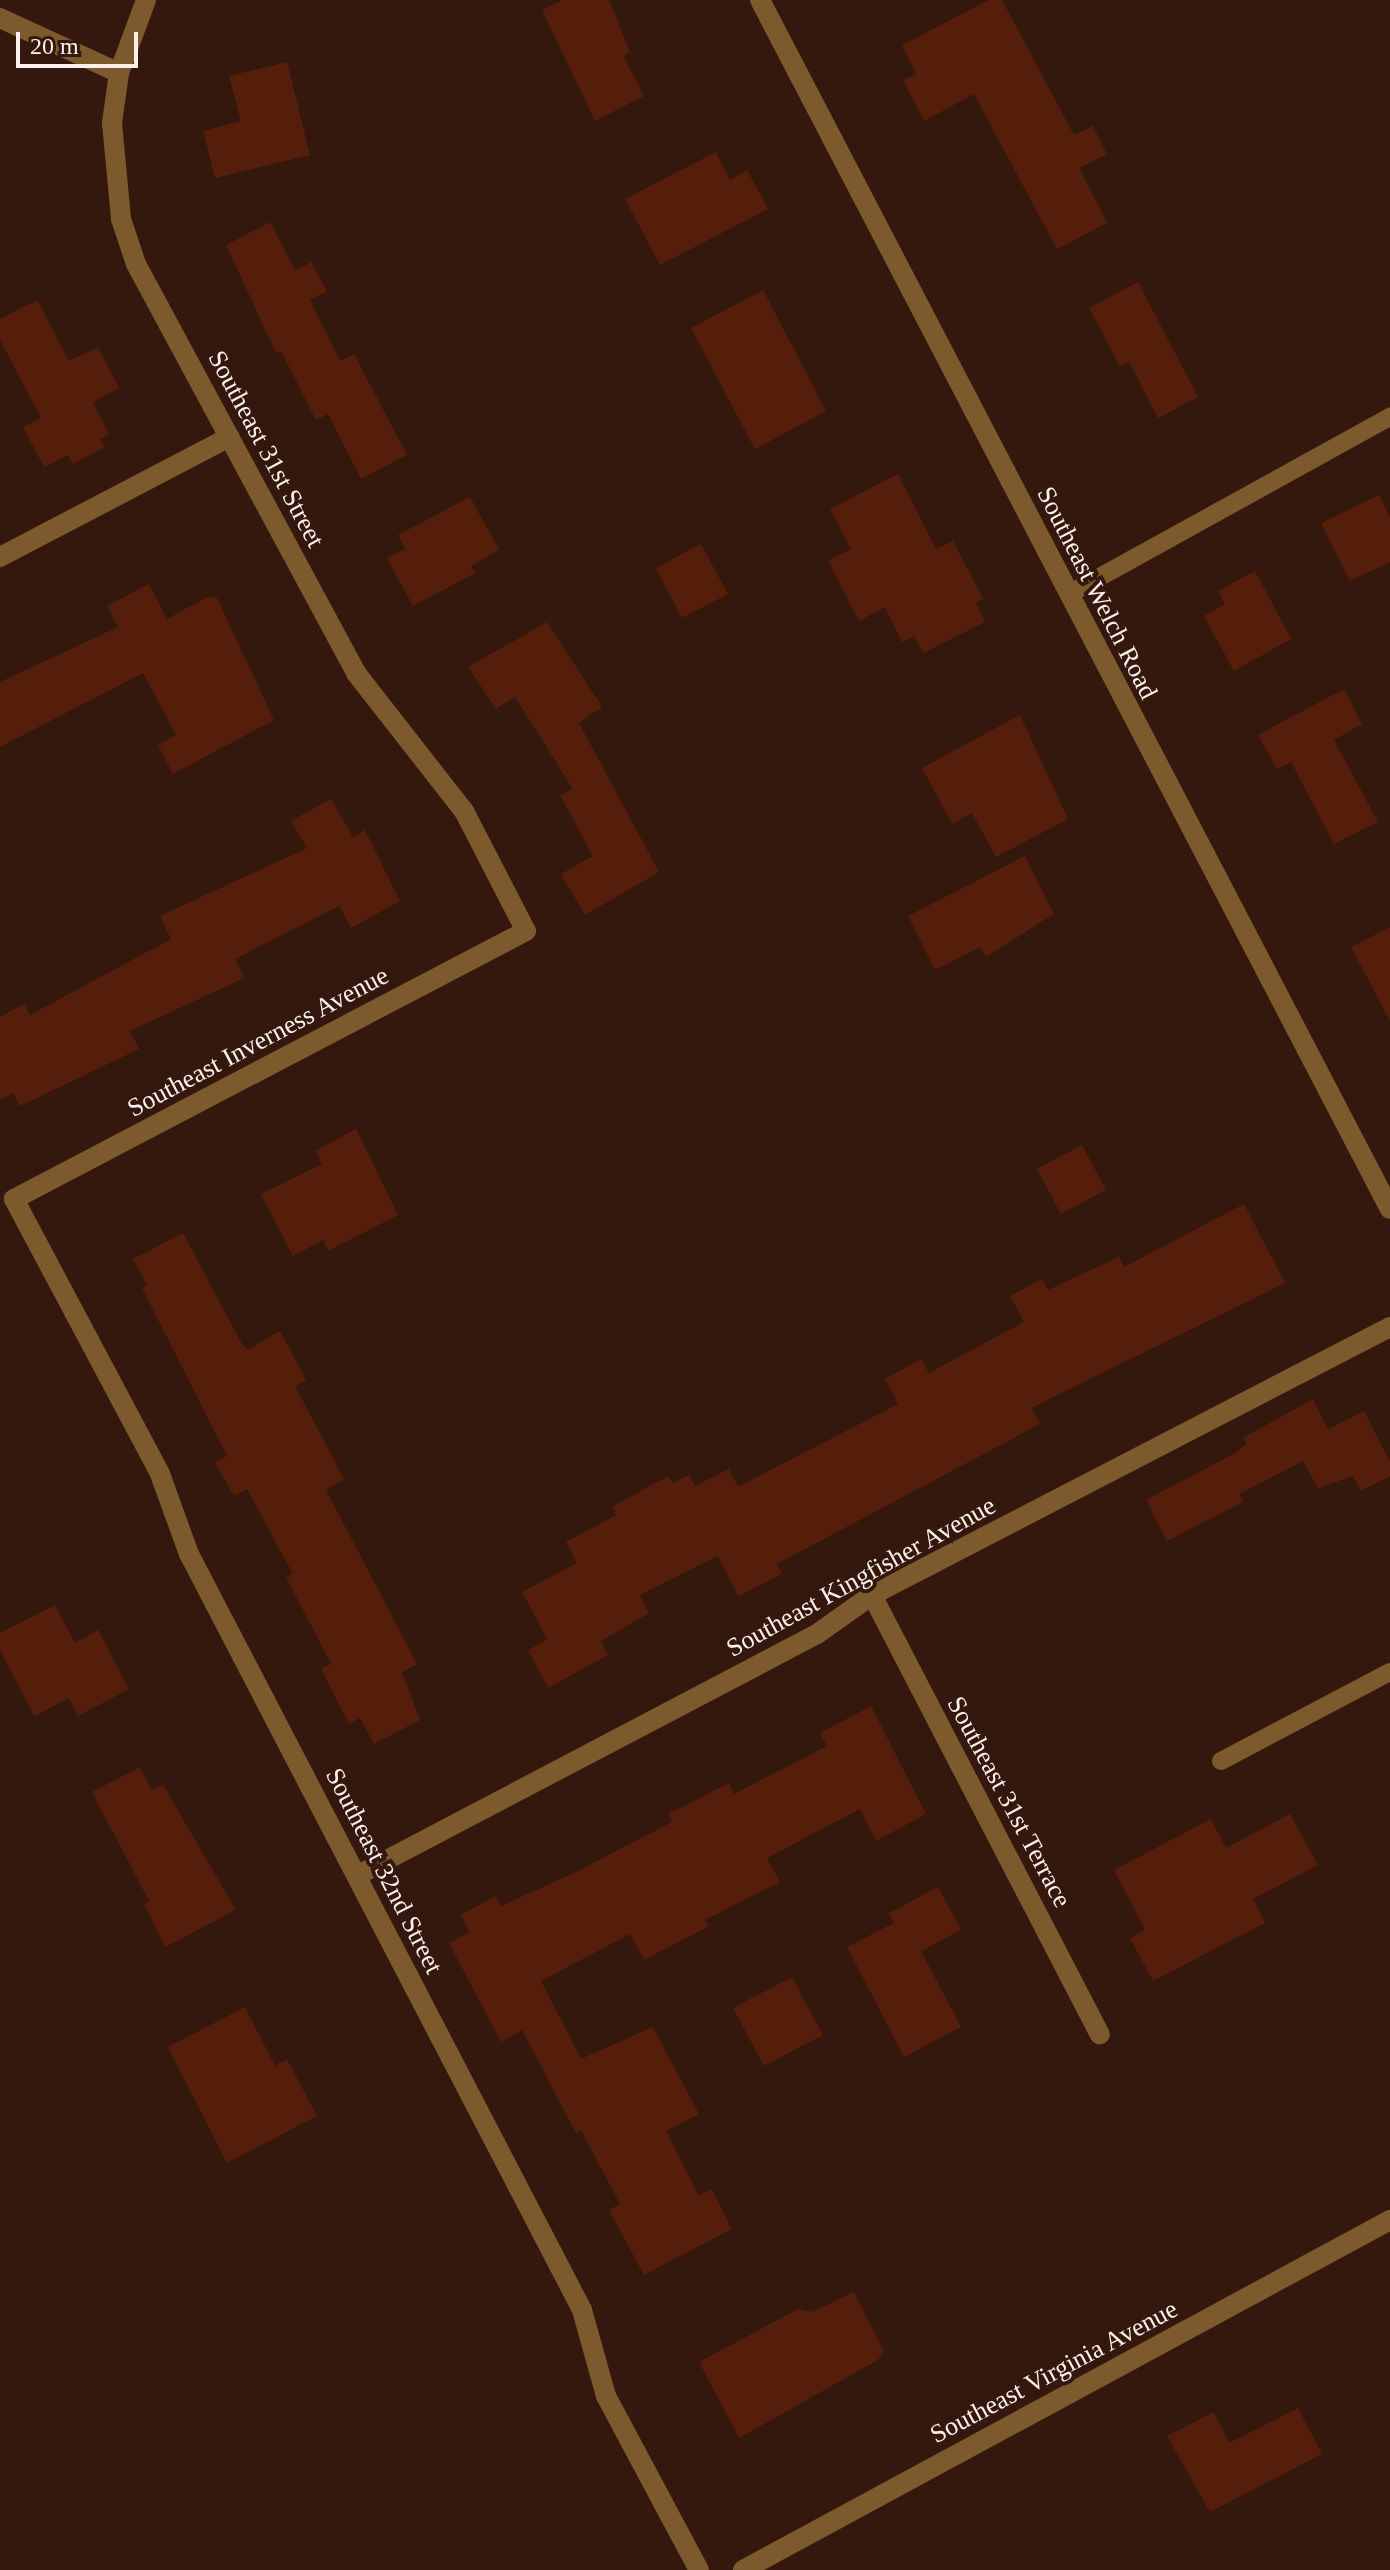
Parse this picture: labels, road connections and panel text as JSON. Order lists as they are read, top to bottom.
{
  "streets": {
    "street": [
      "Southeast 31st Street",
      "Southeast Welch Road",
      "Southeast Inverness Avenue",
      "Southeast Kingfisher Avenue",
      "Southeast 31st Terrace",
      "Southeast 32nd Street",
      "Southeast Virginia Avenue"
    ]
  },
  "crossings": [
    ["Southeast 31st Street", "Southeast Inverness Avenue"],
    ["Southeast Inverness Avenue", "Southeast 32nd Street"],
    ["Southeast Kingfisher Avenue", "Southeast 31st Terrace"],
    ["Southeast Kingfisher Avenue", "Southeast 32nd Street"]
  ],
  "scale_bar": "20 m"
}
